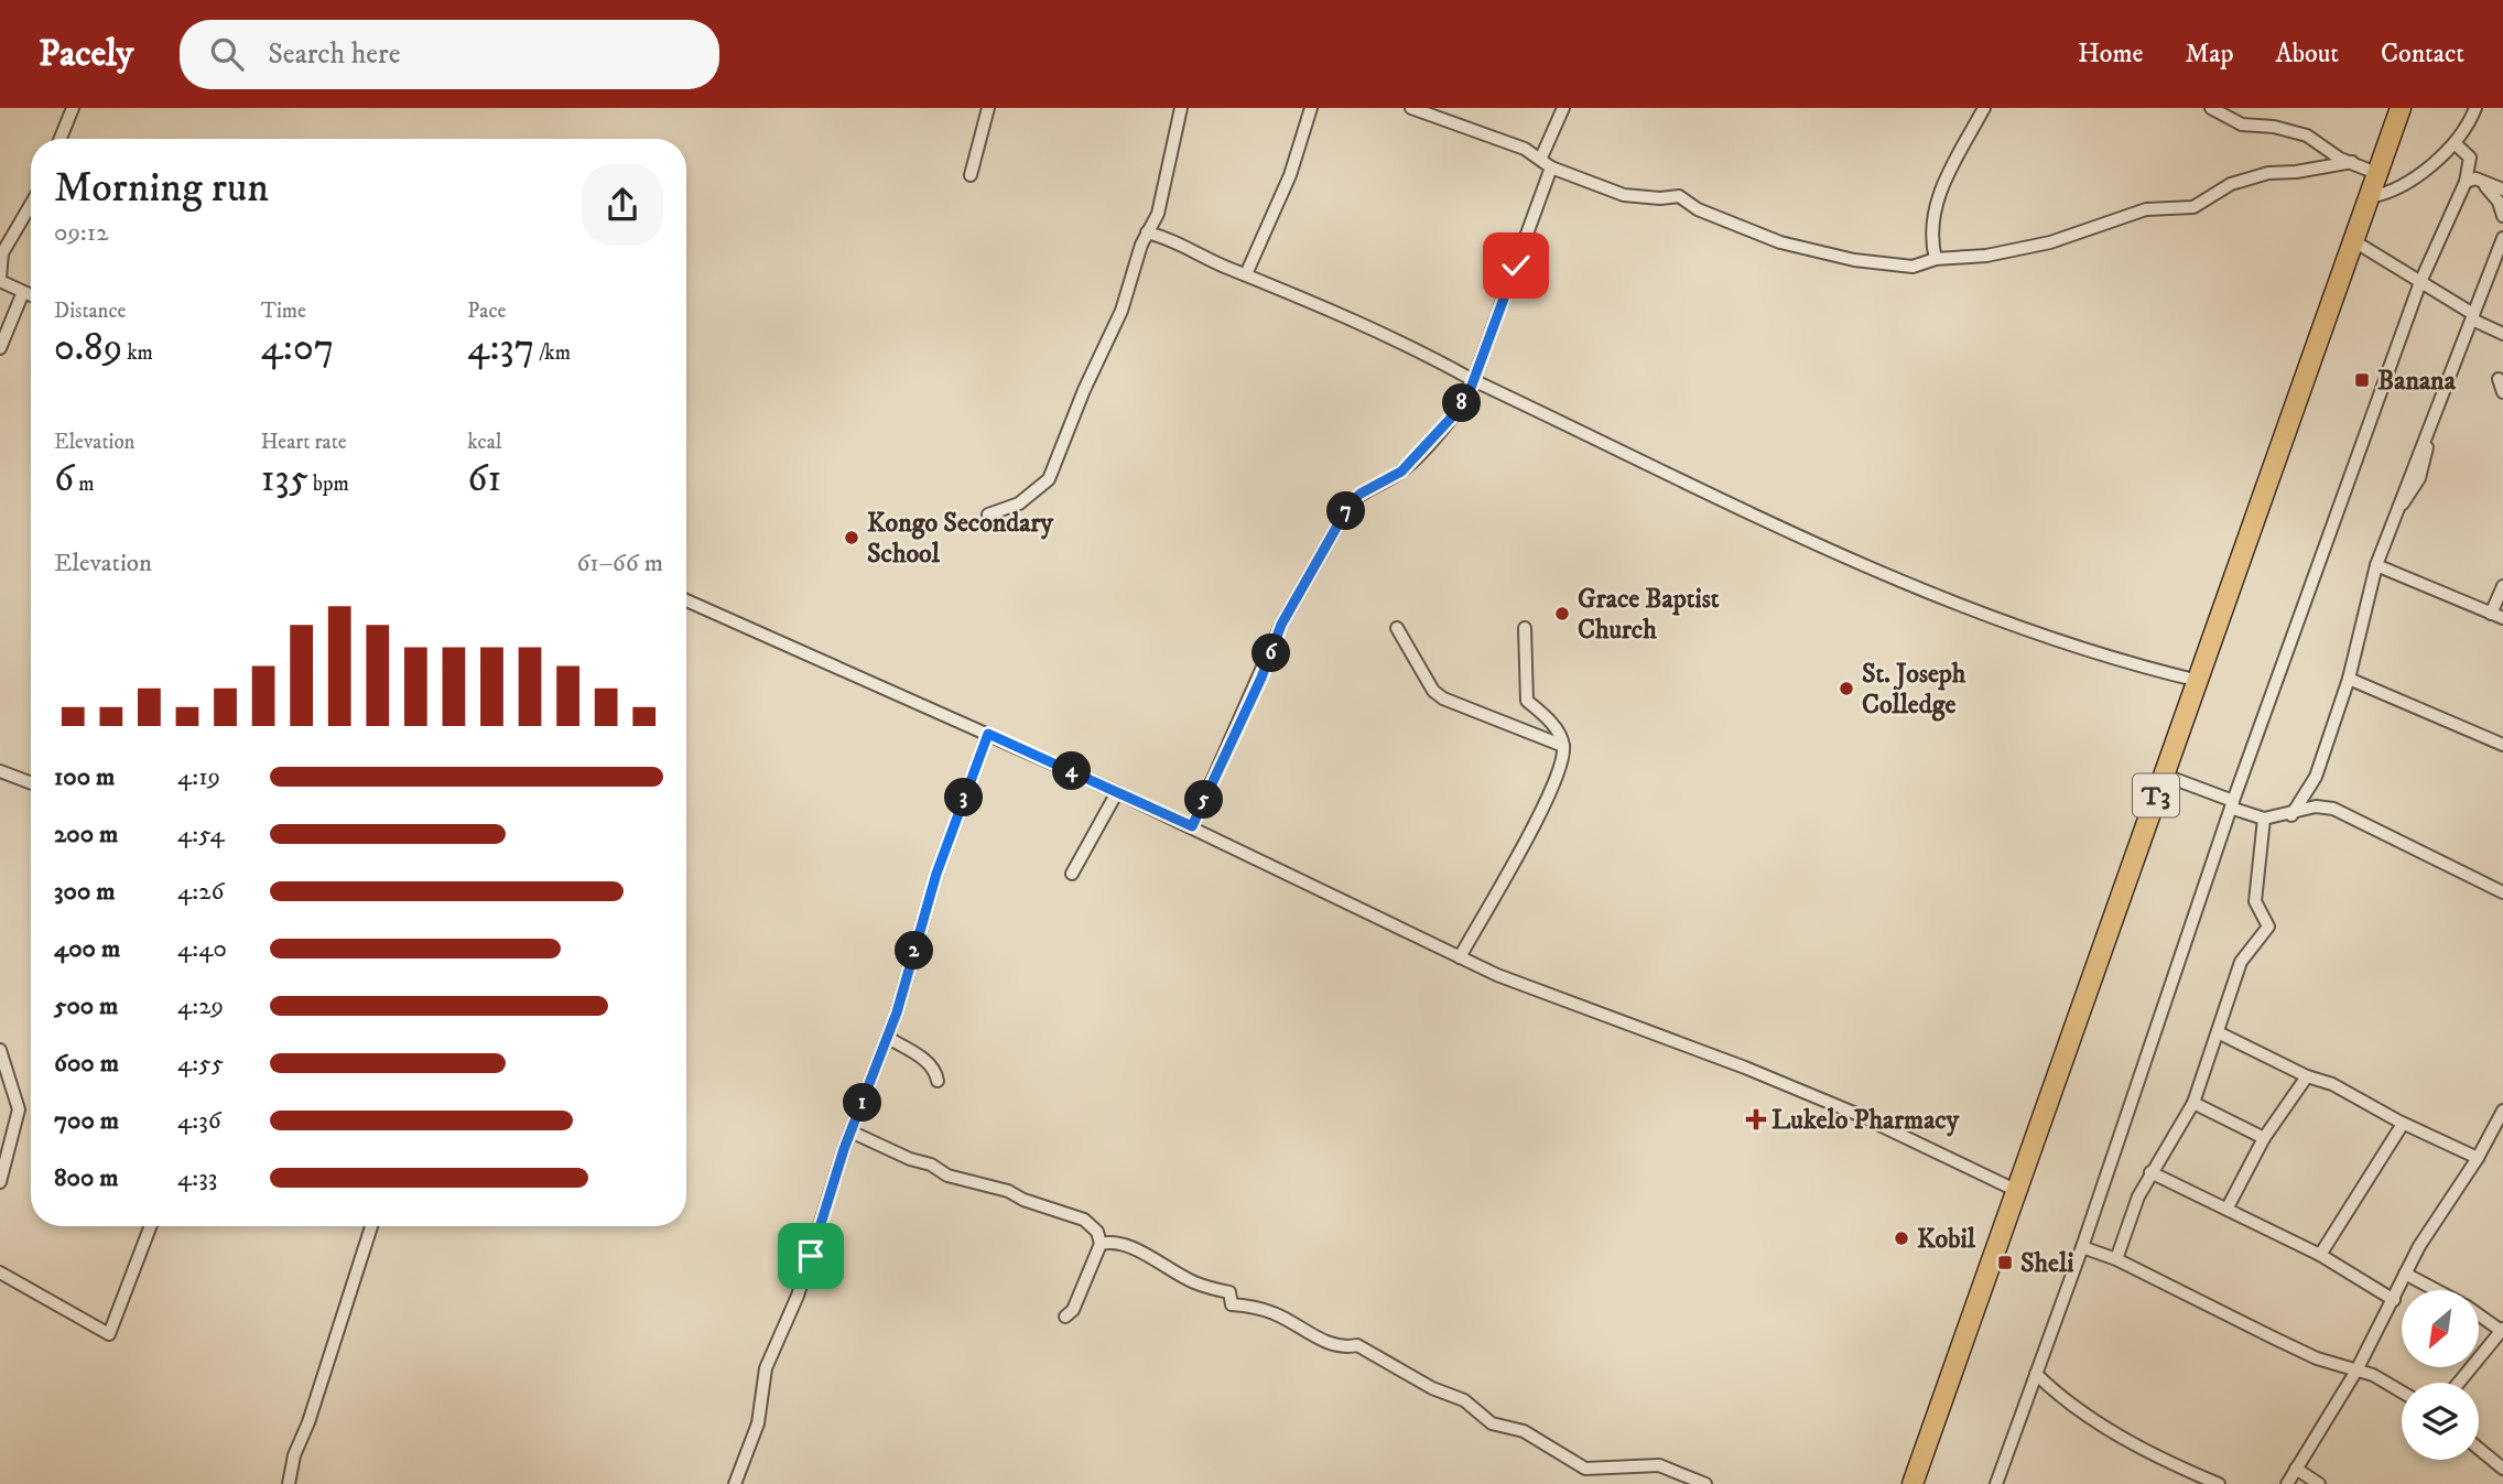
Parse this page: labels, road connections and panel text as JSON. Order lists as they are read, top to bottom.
{
  "streets": {
    "highway": ["T3"]
  },
  "places": {
    "transit": ["Banana", "Sheli"],
    "other": [
      "Kongo Secondary School",
      "Grace Baptist Church",
      "St. Joseph Colledge",
      "Kobil"
    ],
    "health": ["Lukelo Pharmacy"]
  },
  "north": "bottom left",
  "page": {
    "header": "Pacely",
    "search": "Search here",
    "nav": [
      "Home",
      "Map",
      "About",
      "Contact"
    ],
    "heading": ["Morning run", "09:12"],
    "stats": [
      ["Distance", "0.89 km"],
      ["Time", "4:07"],
      ["Pace", "4:37 /km"],
      ["Elevation", "6 m"],
      ["Heart rate", "135 bpm"],
      ["kcal", "61"]
    ],
    "pins": [
      "8",
      "7",
      "6",
      "4",
      "3",
      "5",
      "2",
      "1"
    ],
    "chart": ["Elevation", "61–66 m"],
    "list": [
      {
        "name": "100 m",
        "note": "4:19"
      },
      {
        "name": "200 m",
        "note": "4:54"
      },
      {
        "name": "300 m",
        "note": "4:26"
      },
      {
        "name": "400 m",
        "note": "4:40"
      },
      {
        "name": "500 m",
        "note": "4:29"
      },
      {
        "name": "600 m",
        "note": "4:55"
      },
      {
        "name": "700 m",
        "note": "4:36"
      },
      {
        "name": "800 m",
        "note": "4:33"
      }
    ]
  }
}
